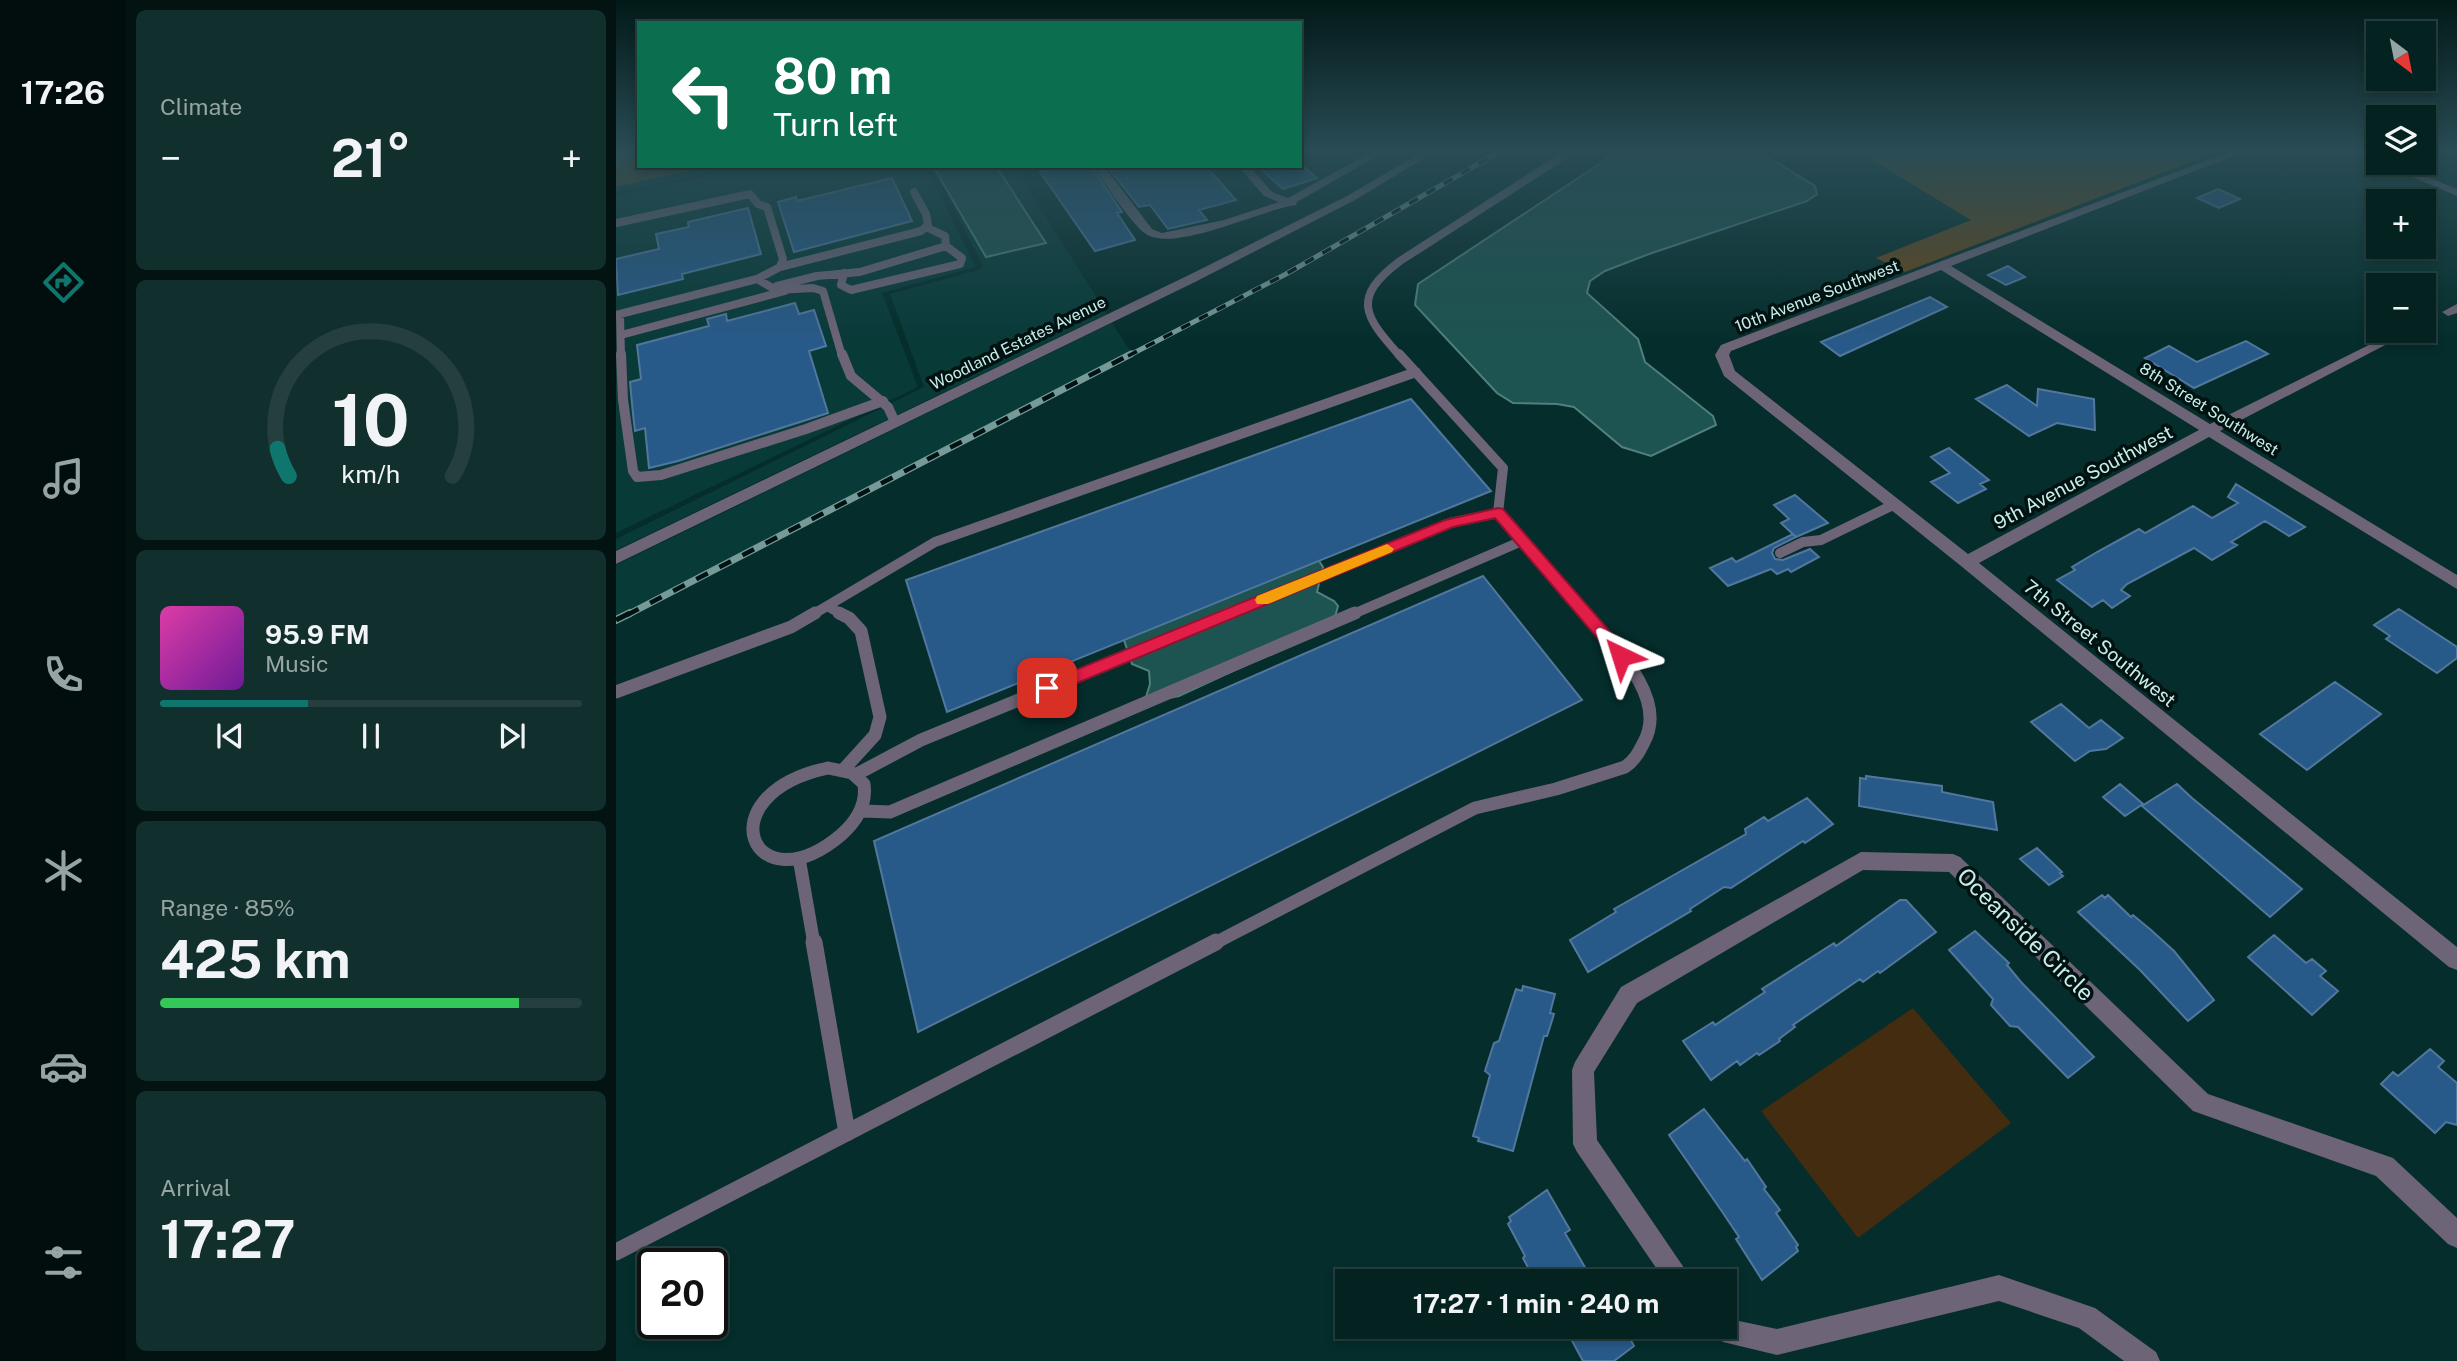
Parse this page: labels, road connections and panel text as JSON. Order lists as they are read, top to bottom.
{
  "streets": {
    "street": [
      "10th Avenue Southwest",
      "Woodland Estates Avenue",
      "8th Street Southwest",
      "9th Avenue Southwest",
      "7th Street Southwest",
      "Oceanside Circle"
    ]
  },
  "crossings": [
    ["10th Avenue Southwest", "8th Street Southwest"],
    ["10th Avenue Southwest", "7th Street Southwest"],
    ["8th Street Southwest", "9th Avenue Southwest"],
    ["9th Avenue Southwest", "7th Street Southwest"]
  ],
  "north": "bottom right",
  "page": {
    "tabs": "17:26",
    "tile": [
      "Climate",
      ["Range · 85%", "425 km"],
      ["Arrival", "17:27"]
    ],
    "map_buttons": ["+", "−"],
    "turn": ["80 m", "Turn left"],
    "heat": ["−", "21°", "+"],
    "song": ["95.9 FM", "Music"],
    "limit": "20",
    "trip": "17:27 · 1 min · 240 m",
    "gauge": ["10", "km/h"]
  }
}
